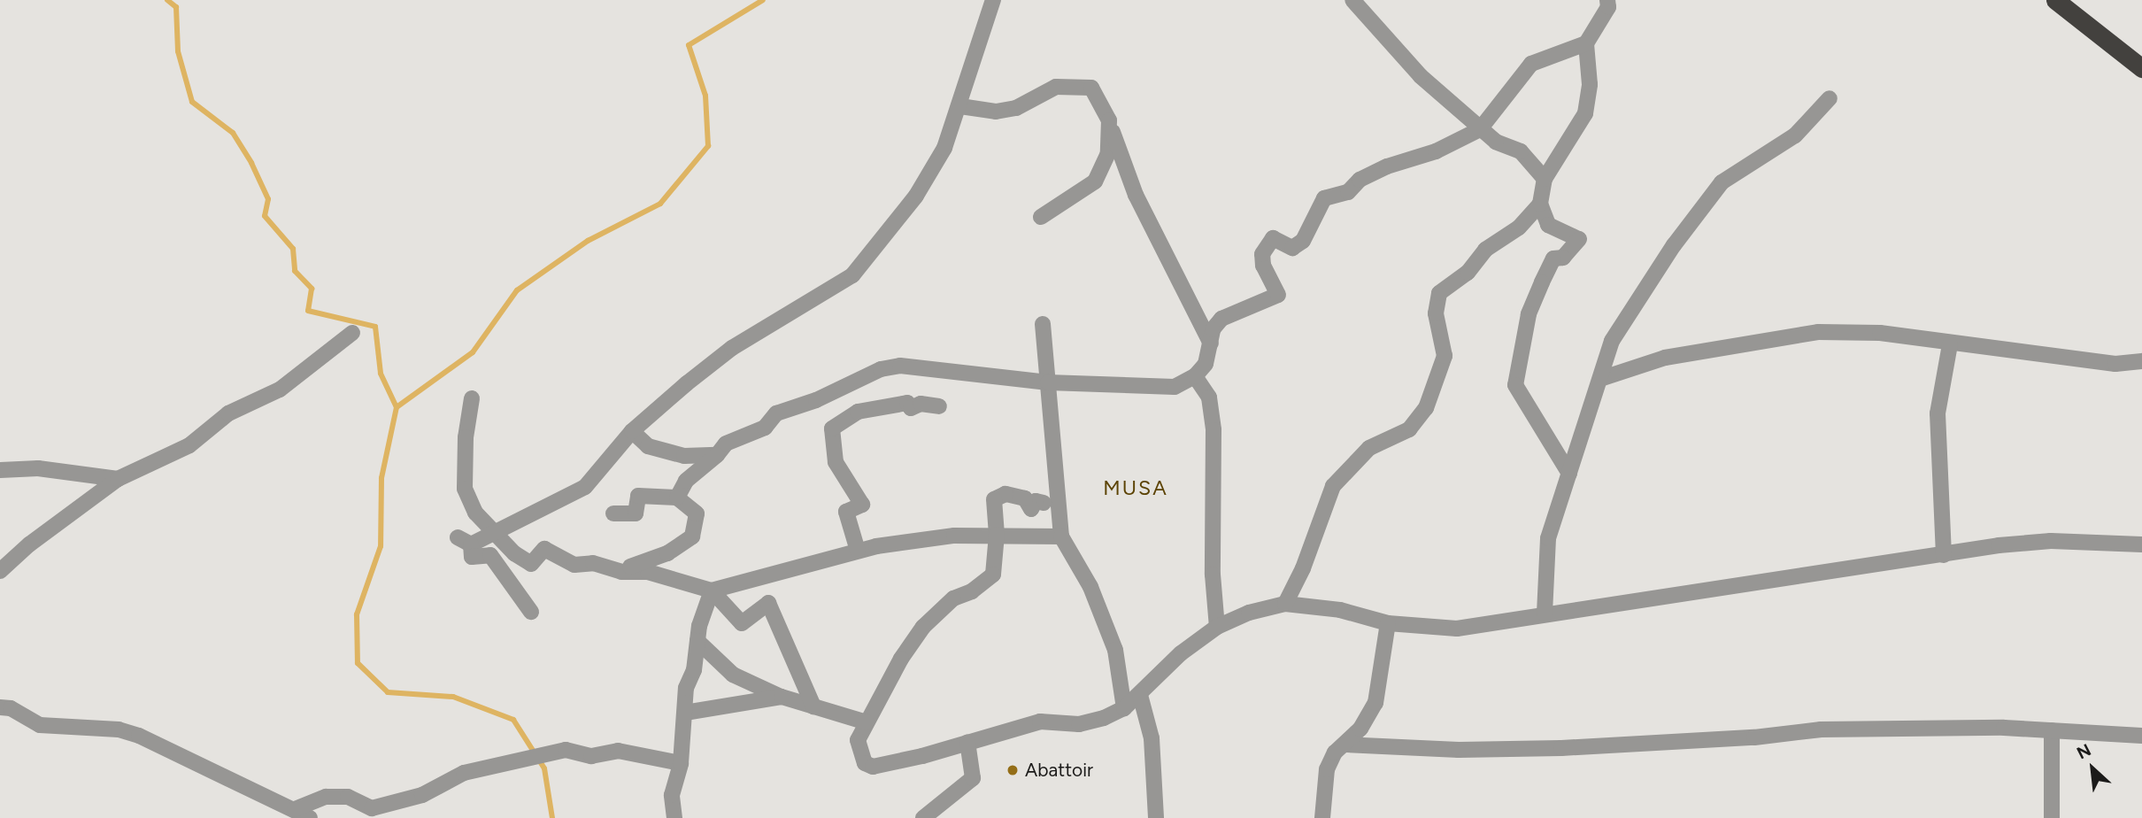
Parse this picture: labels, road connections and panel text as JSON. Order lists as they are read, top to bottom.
{
  "districts": ["MUSA"],
  "places": ["Abattoir"],
  "north": "top left"
}
